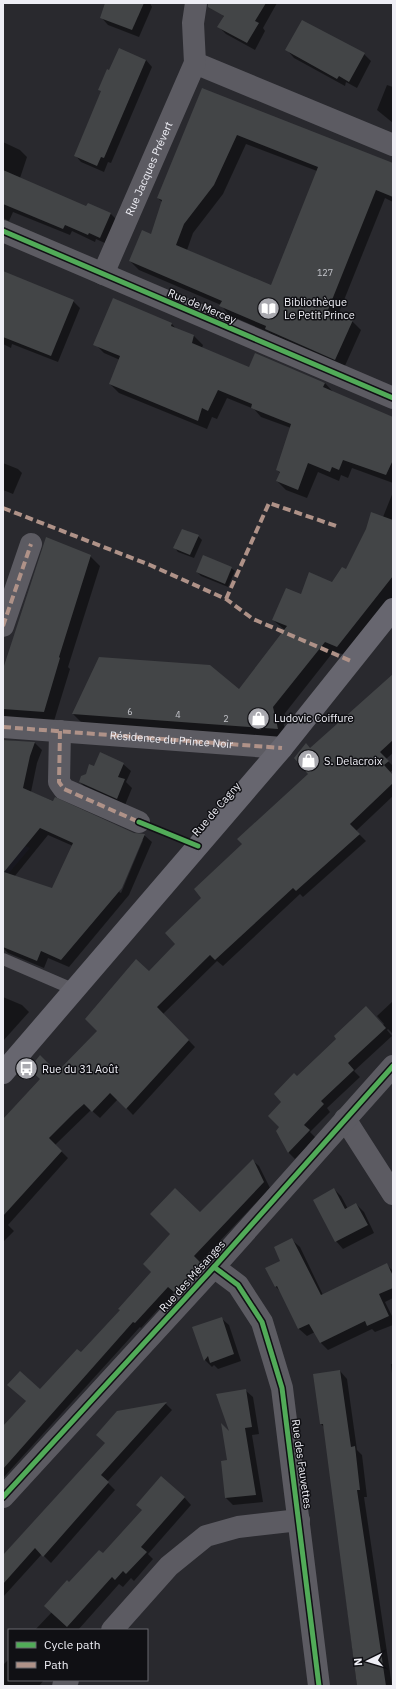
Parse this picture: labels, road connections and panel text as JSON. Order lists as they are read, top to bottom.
{
  "streets": {
    "main road": ["Rue de Cagny"],
    "street": [
      "Rue Jacques Prévert",
      "Rue de Mercey",
      "Résidence du Prince Noir",
      "Rue des Mésanges",
      "Rue des Fauvettes"
    ]
  },
  "crossings": [
    ["Rue Jacques Prévert", "Rue de Mercey"],
    ["Résidence du Prince Noir", "Rue de Cagny"],
    ["Rue des Mésanges", "Rue des Fauvettes"]
  ],
  "places": {
    "library": ["Bibliothèque Le Petit Prince"],
    "shop": ["Ludovic Coiffure", "S. Delacroix"],
    "bus stop": ["Rue du 31 Août"]
  },
  "house_numbers": [
    "127",
    "6",
    "4",
    "2"
  ],
  "legend": ["Cycle path", "Path"],
  "north": "left"
}
